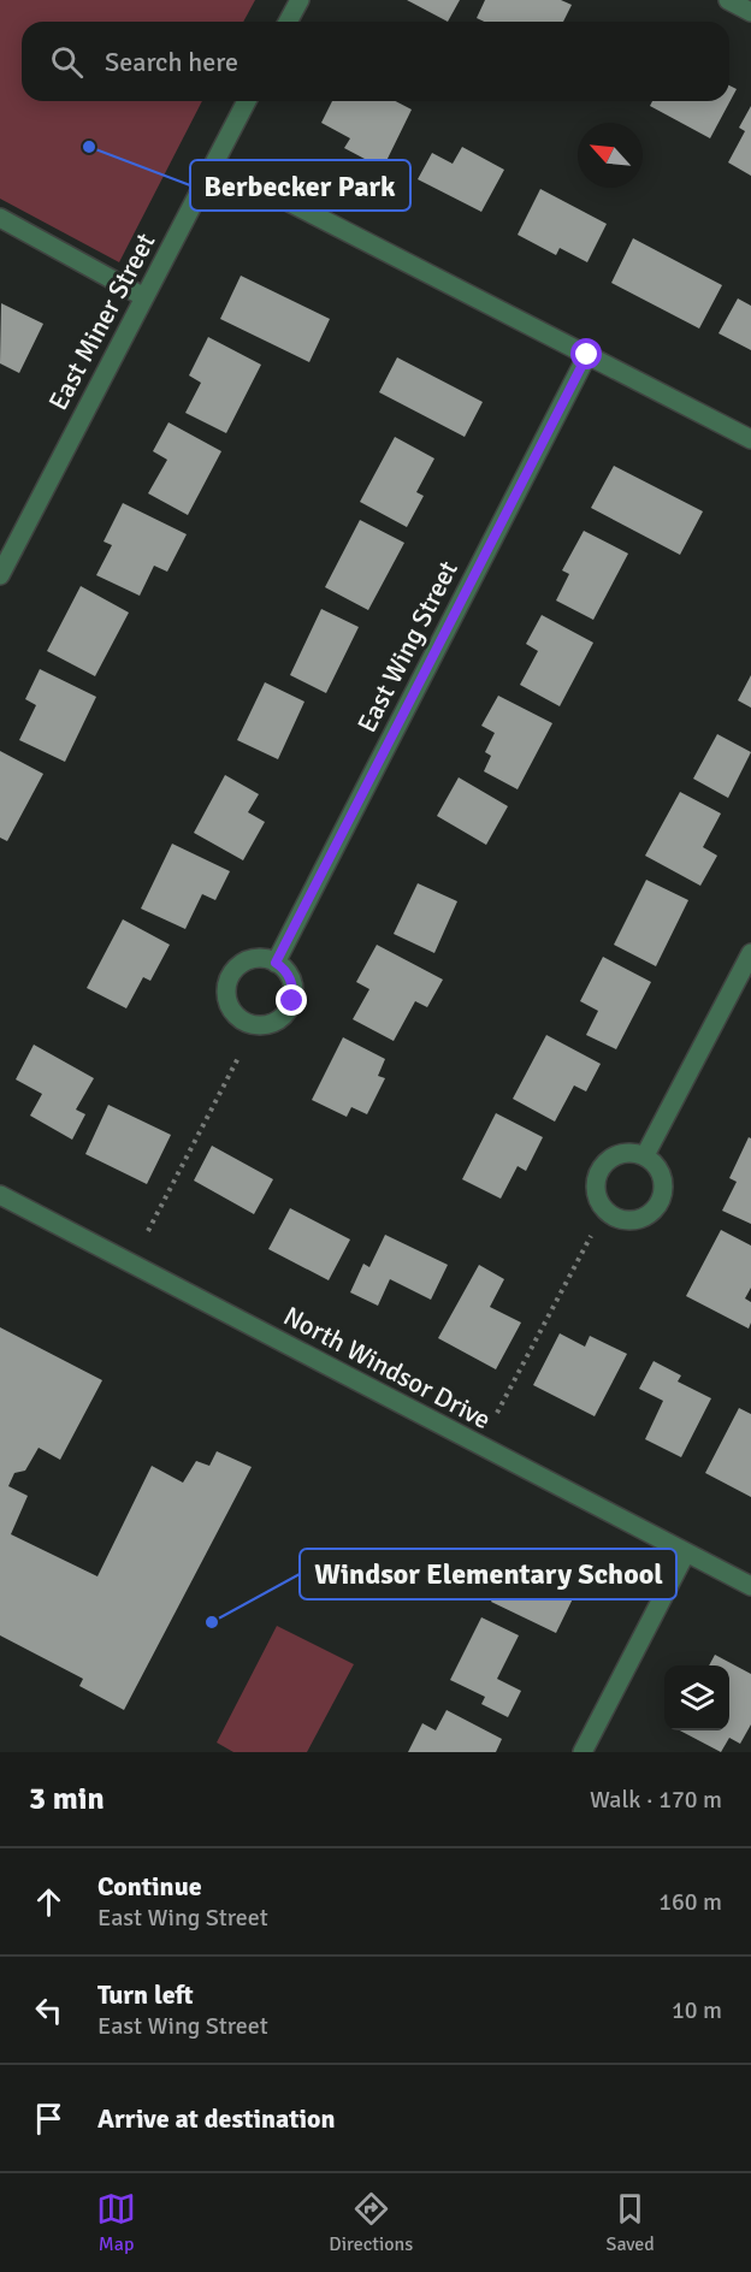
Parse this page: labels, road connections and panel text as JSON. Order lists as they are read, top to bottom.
{
  "streets": {
    "street": ["East Miner Street", "East Wing Street", "North Windsor Drive"]
  },
  "places": ["Berbecker Park", "Windsor Elementary School"],
  "north": "top left",
  "page": {
    "search": "Search here",
    "heading": ["3 min", "Walk · 170 m"],
    "list": [
      ["Continue", "East Wing Street", "160 m"],
      ["Turn left", "East Wing Street", "10 m"],
      "Arrive at destination"
    ],
    "nav": ["Map", "Directions", "Saved"]
  }
}
